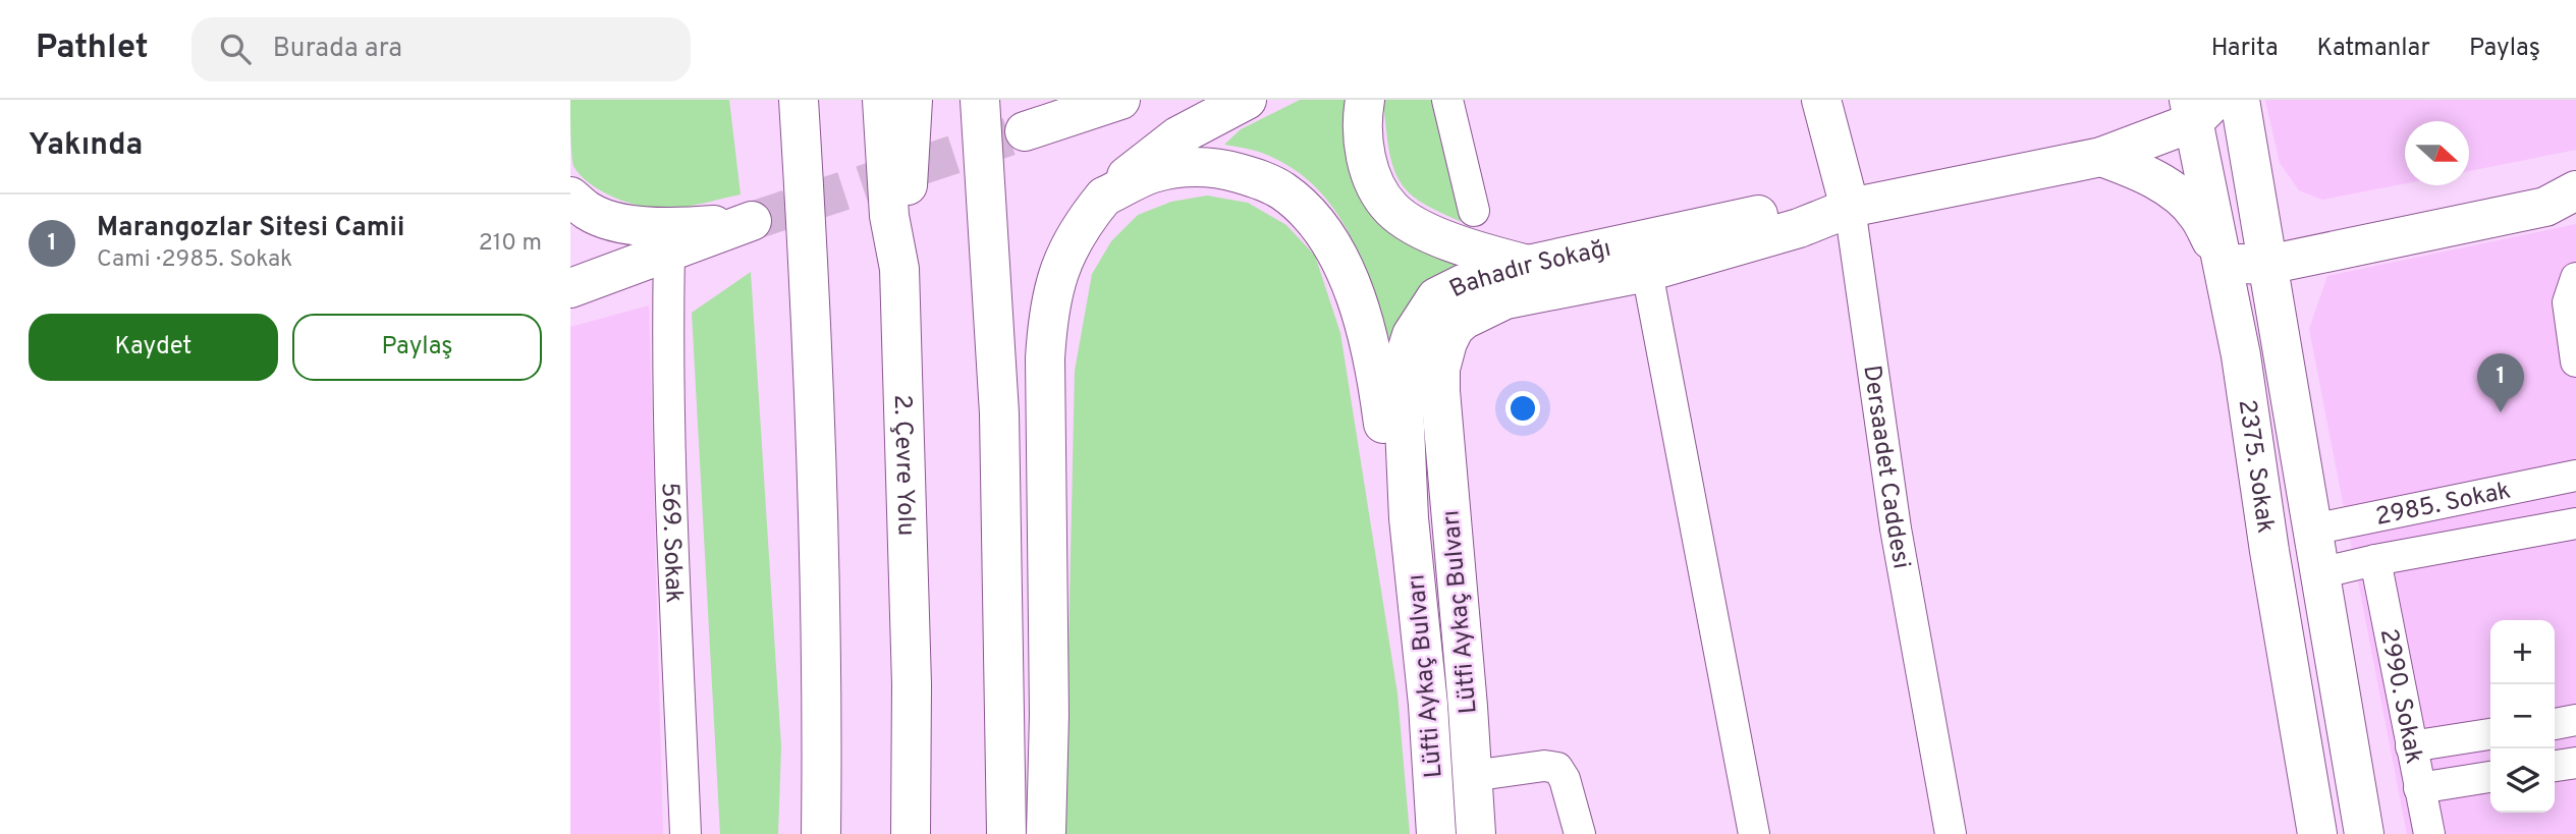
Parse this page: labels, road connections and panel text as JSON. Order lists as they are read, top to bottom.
{
  "streets": {
    "main road": [
      "Bahadır Sokağı",
      "2. Çevre Yolu",
      "Dersaadet Caddesi",
      "2375. Sokak",
      "Lütfi Aykaç Bulvarı",
      "Lüfti Aykaç Bulvarı"
    ],
    "street": ["2985. Sokak", "569. Sokak", "2990. Sokak"]
  },
  "crossings": [
    ["Bahadır Sokağı", "Dersaadet Caddesi"],
    ["Bahadır Sokağı", "2375. Sokak"],
    ["Bahadır Sokağı", "Lütfi Aykaç Bulvarı"],
    ["Bahadır Sokağı", "Lüfti Aykaç Bulvarı"],
    ["2375. Sokak", "2985. Sokak"],
    ["2985. Sokak", "2990. Sokak"]
  ],
  "north": "right",
  "page": {
    "header": "Pathlet",
    "search": "Burada ara",
    "nav": ["Harita", "Katmanlar", "Paylaş"],
    "heading": "Yakında",
    "list": [
      {
        "mark": "1",
        "name": "Marangozlar Sitesi Camii",
        "note": "Cami · 2985. Sokak",
        "value": "210 m"
      }
    ],
    "buttons": ["Kaydet", "Paylaş"],
    "pins": "1",
    "map_buttons": ["+", "−"]
  }
}
